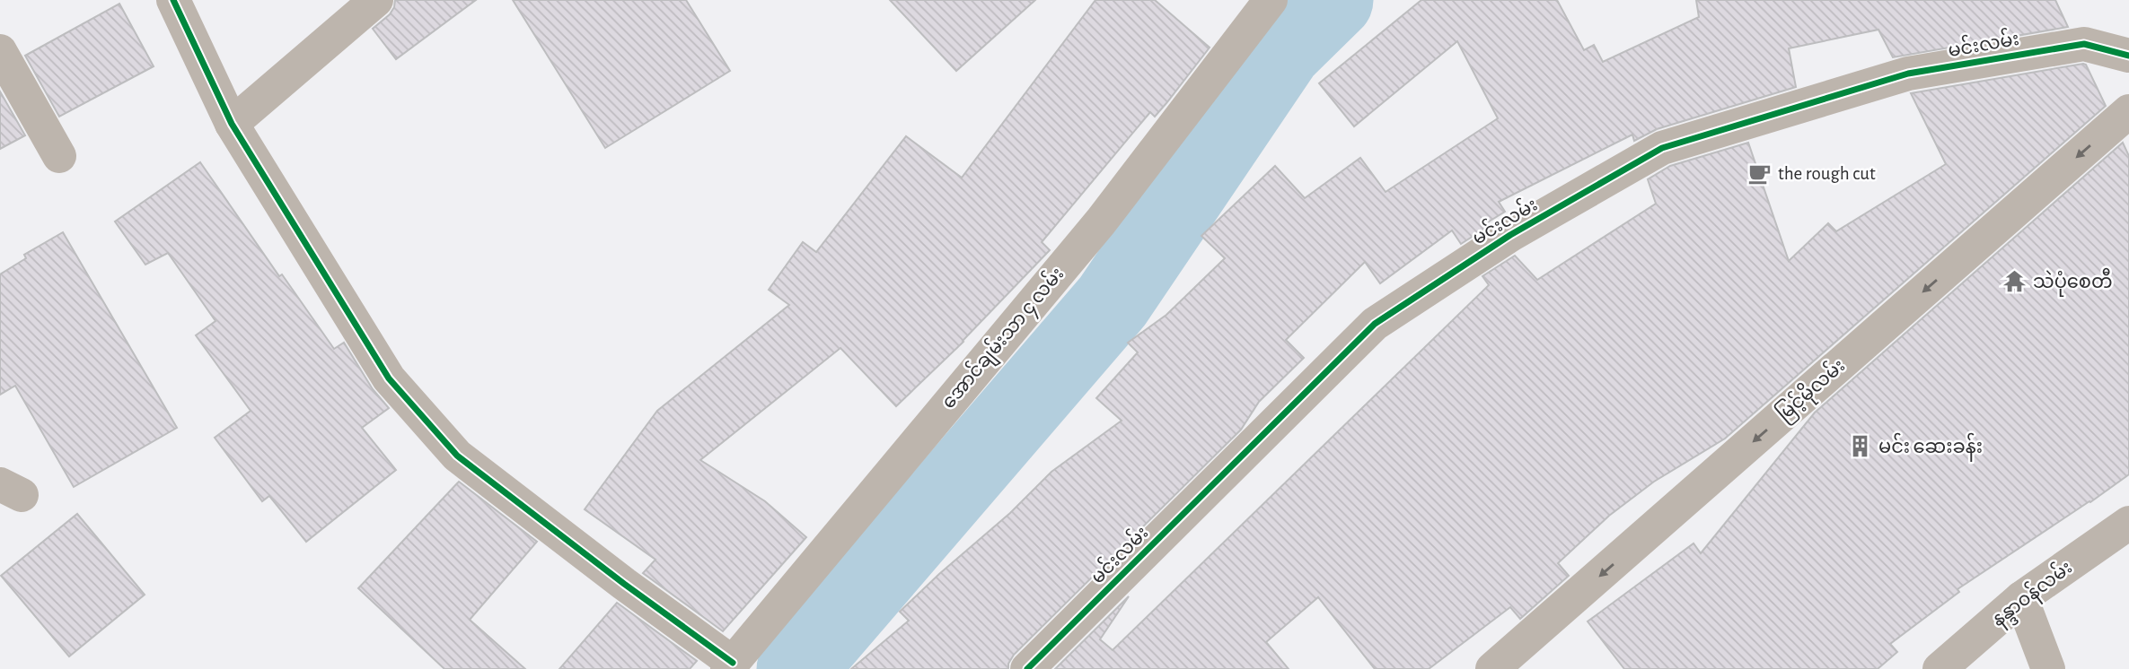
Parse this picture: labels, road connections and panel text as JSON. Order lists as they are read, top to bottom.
{
  "streets": {
    "street": [
      "မင်းလမ်း",
      "အောင်ချမ်းသာ ၄ လမ်း",
      "မြင့်မိုလမ်း",
      "နန္ဒာ၀န်လမ်း"
    ]
  },
  "one_way": ["မြင့်မိုလမ်း"],
  "places": {
    "cafe": ["the rough cut"],
    "temple": ["သဲပုံစေတီ"],
    "building": ["မင်း ဆေးခန်း"]
  }
}
